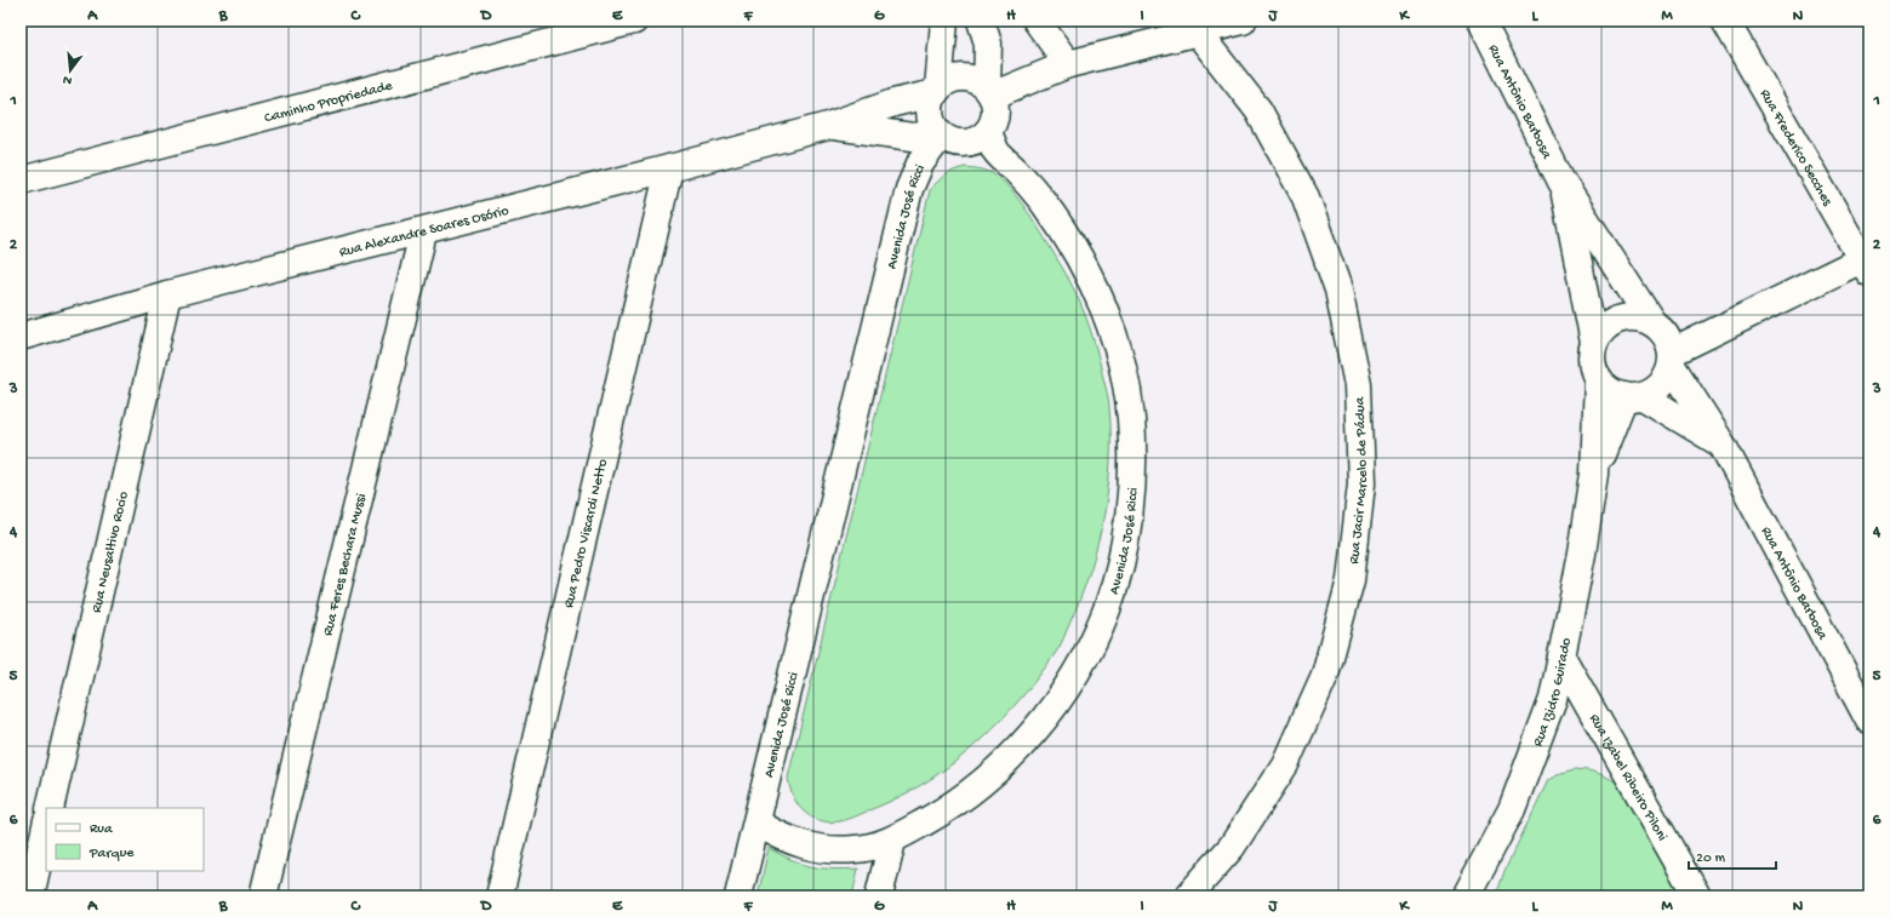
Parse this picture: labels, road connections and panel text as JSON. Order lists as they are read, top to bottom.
{
  "streets": {
    "street": [
      "Caminho Propriedade",
      "Rua Antônio Barbosa",
      "Rua Frederico Secches",
      "Avenida José Ricci",
      "Rua Alexandre Soares Osório",
      "Rua Jacir Marcelo de Pádua",
      "Rua Pedro Viscardi Netto",
      "Rua Neusaltivo Rocio",
      "Rua Feres Bechara Mussi",
      "Rua Izidro Guirado",
      "Rua Izabel Ribeiro Piloni"
    ]
  },
  "crossings": [
    ["Rua Antônio Barbosa", "Rua Izidro Guirado"],
    ["Avenida José Ricci", "Rua Alexandre Soares Osório"],
    ["Rua Alexandre Soares Osório", "Rua Pedro Viscardi Netto"],
    ["Rua Alexandre Soares Osório", "Rua Neusaltivo Rocio"],
    ["Rua Alexandre Soares Osório", "Rua Feres Bechara Mussi"],
    ["Rua Izidro Guirado", "Rua Izabel Ribeiro Piloni"]
  ],
  "legend": ["Rua", "Parque"],
  "scale_bar": "20 m",
  "north": "bottom",
  "grid": {
    "columns": [
      "A",
      "B",
      "C",
      "D",
      "E",
      "F",
      "G",
      "H",
      "I",
      "J",
      "K",
      "L",
      "M",
      "N"
    ],
    "rows": [
      "1",
      "2",
      "3",
      "4",
      "5",
      "6"
    ]
  }
}
